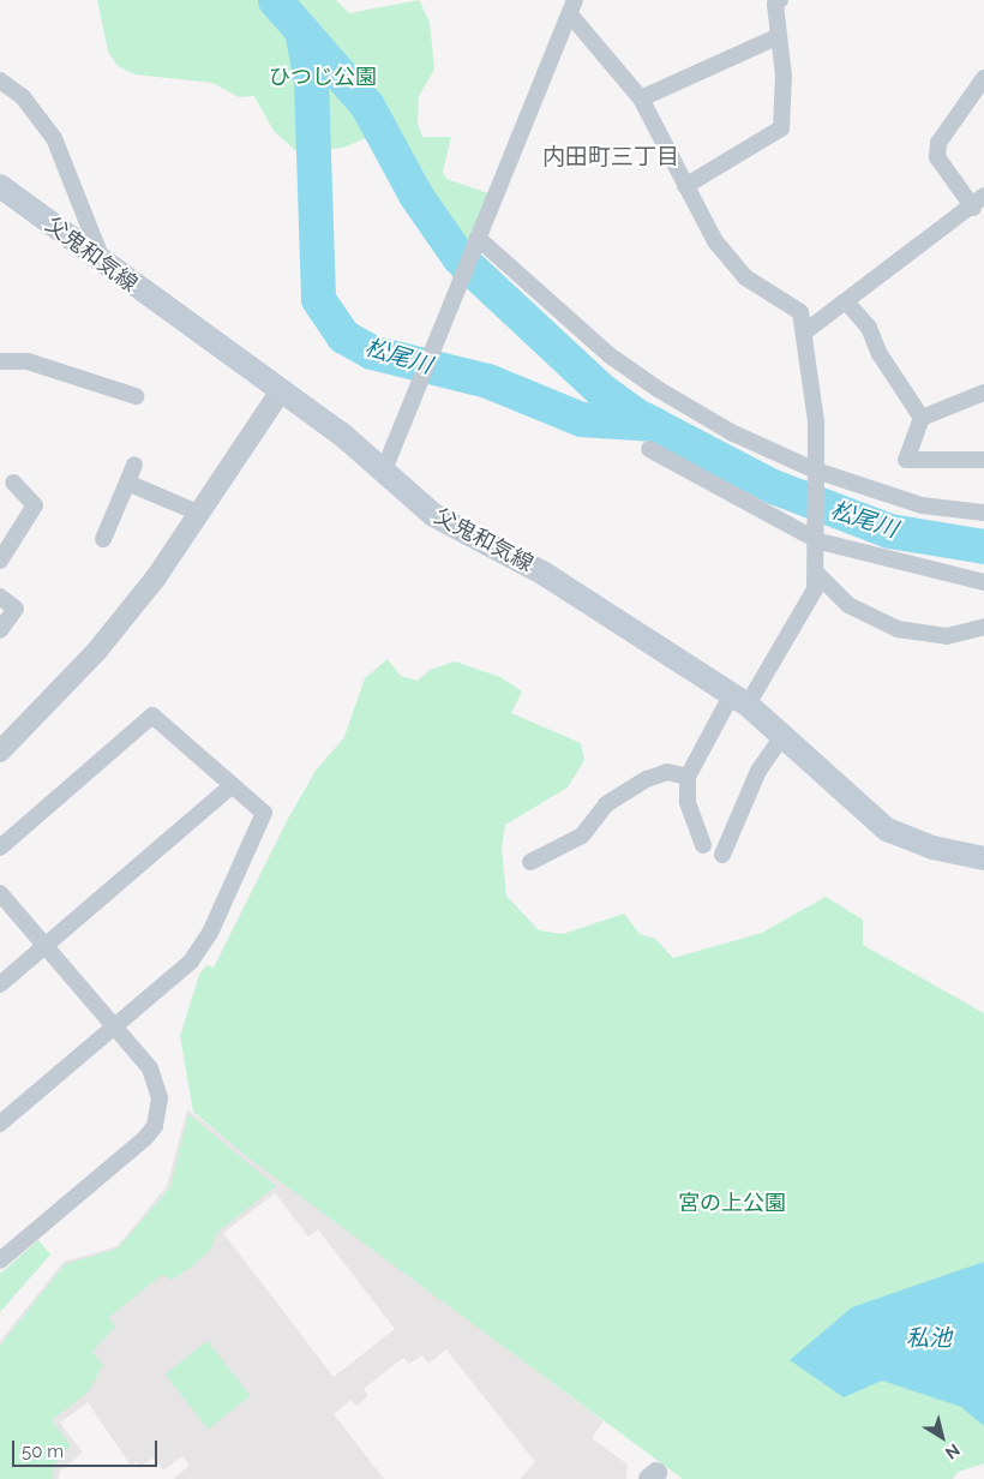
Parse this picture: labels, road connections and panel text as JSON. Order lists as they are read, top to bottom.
{
  "streets": {
    "main road": ["父鬼和気線"]
  },
  "districts": ["内田町三丁目"],
  "water": ["松尾川", "私池"],
  "parks": ["ひつじ公園", "宮の上公園"],
  "scale_bar": "50 m",
  "north": "bottom right"
}
